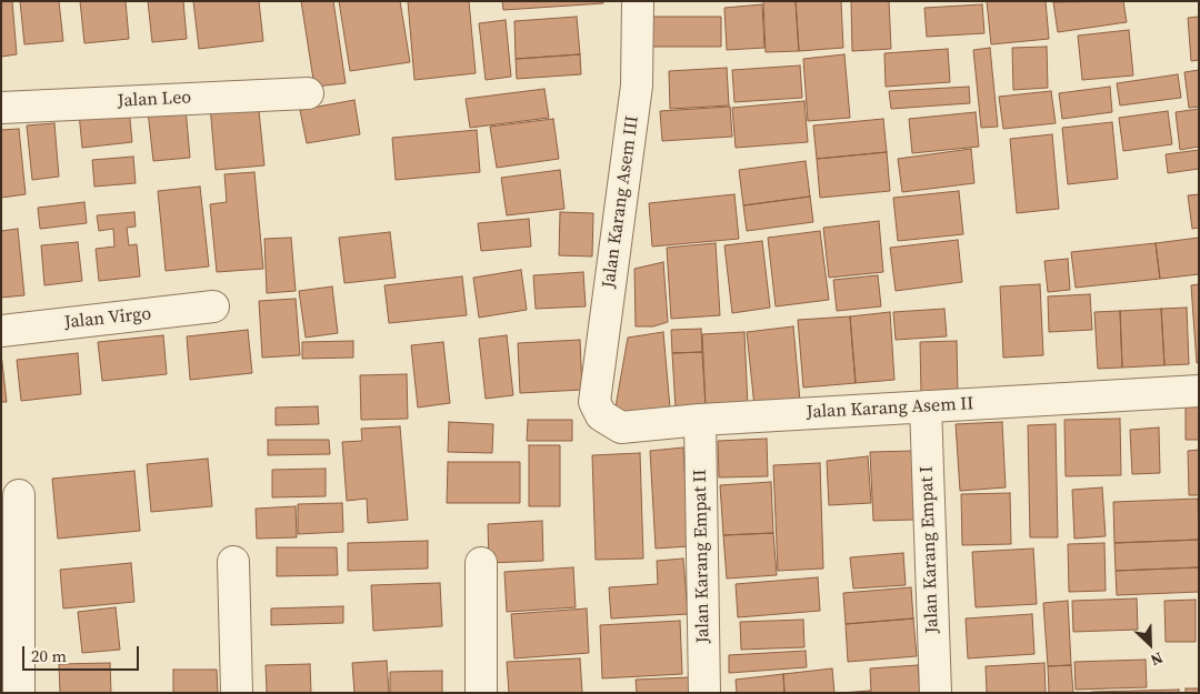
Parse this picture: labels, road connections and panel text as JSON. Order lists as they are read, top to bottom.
{
  "streets": {
    "street": [
      "Jalan Leo",
      "Jalan Karang Asem III",
      "Jalan Virgo",
      "Jalan Karang Asem II",
      "Jalan Karang Empat I",
      "Jalan Karang Empat II"
    ]
  },
  "crossings": [
    ["Jalan Karang Asem III", "Jalan Karang Asem II"],
    ["Jalan Karang Asem II", "Jalan Karang Empat I"],
    ["Jalan Karang Asem II", "Jalan Karang Empat II"]
  ],
  "scale_bar": "20 m",
  "north": "bottom right"
}
